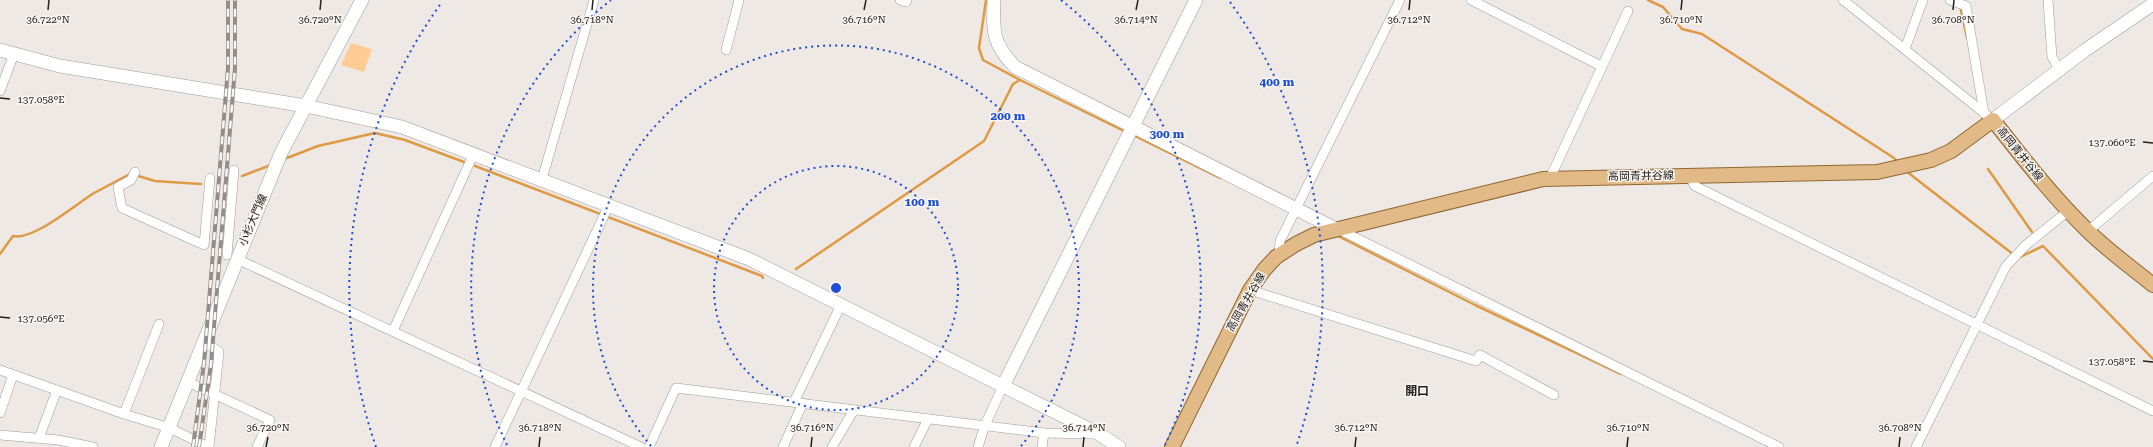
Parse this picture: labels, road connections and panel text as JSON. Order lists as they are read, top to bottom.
{
  "streets": {
    "main road": ["高岡青井谷線"],
    "street": ["小杉大門線"]
  },
  "districts": ["開口"],
  "coordinates": [
    "36.722°N",
    "36.720°N",
    "36.718°N",
    "36.716°N",
    "36.714°N",
    "36.712°N",
    "36.710°N",
    "36.708°N",
    "137.058°E",
    "137.060°E",
    "137.056°E"
  ],
  "rings": [
    "400 m",
    "200 m",
    "300 m",
    "100 m"
  ]
}
